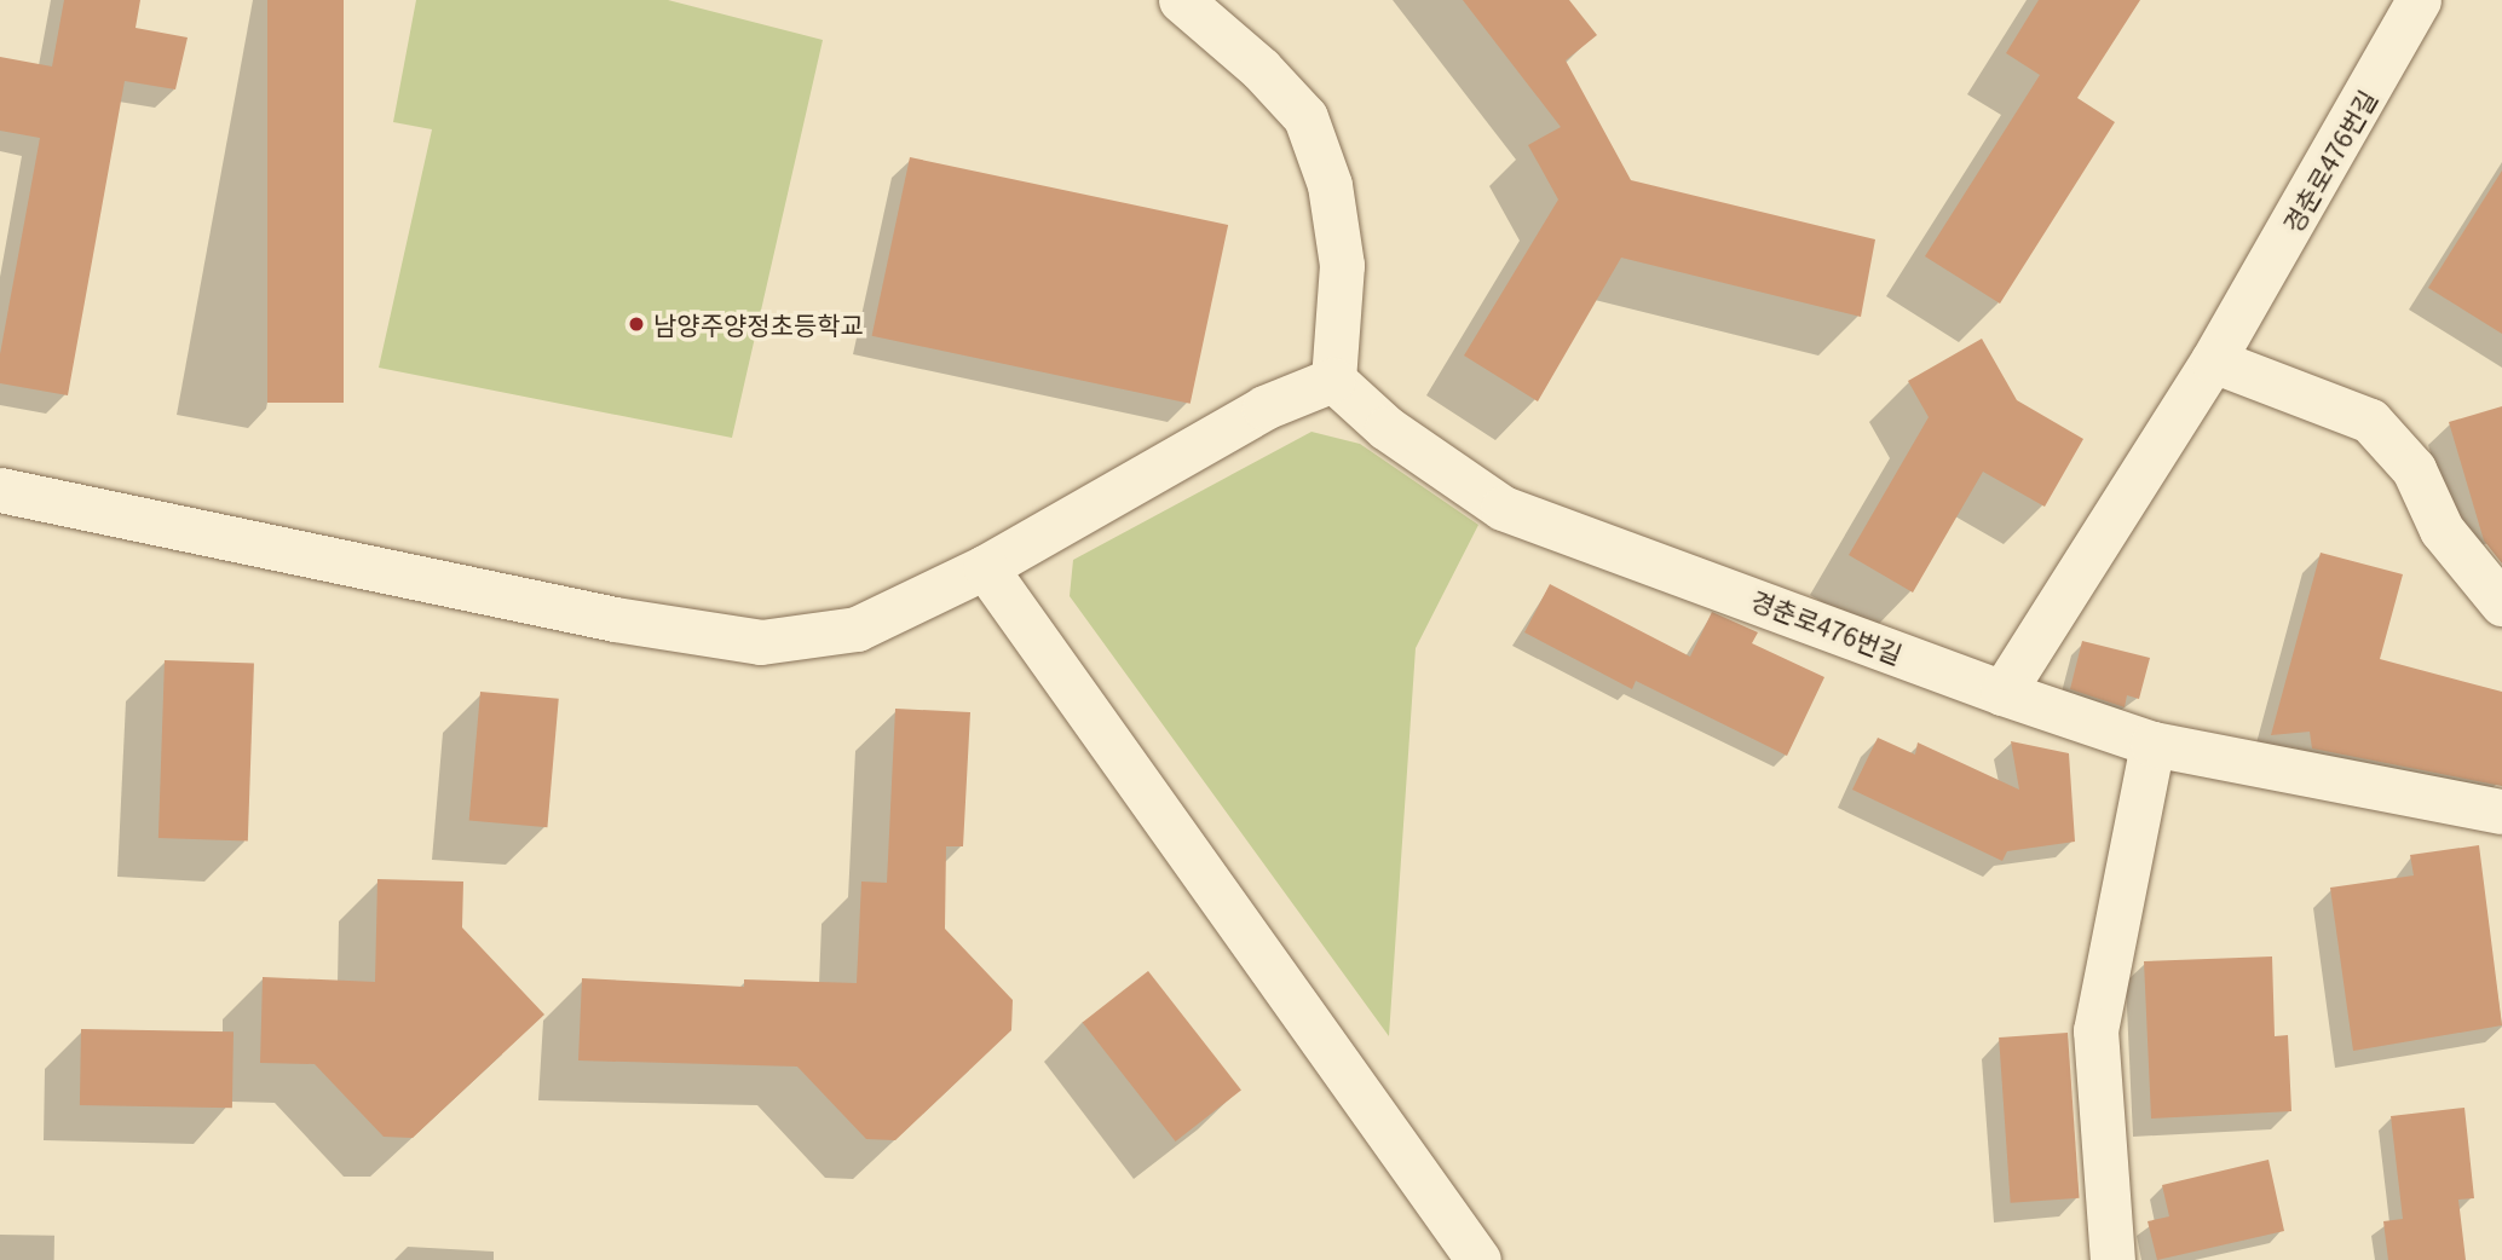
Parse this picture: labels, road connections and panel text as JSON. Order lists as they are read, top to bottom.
{
  "streets": {
    "street": ["경춘로476번길"]
  },
  "places": ["남양주양정초등학교"]
}
